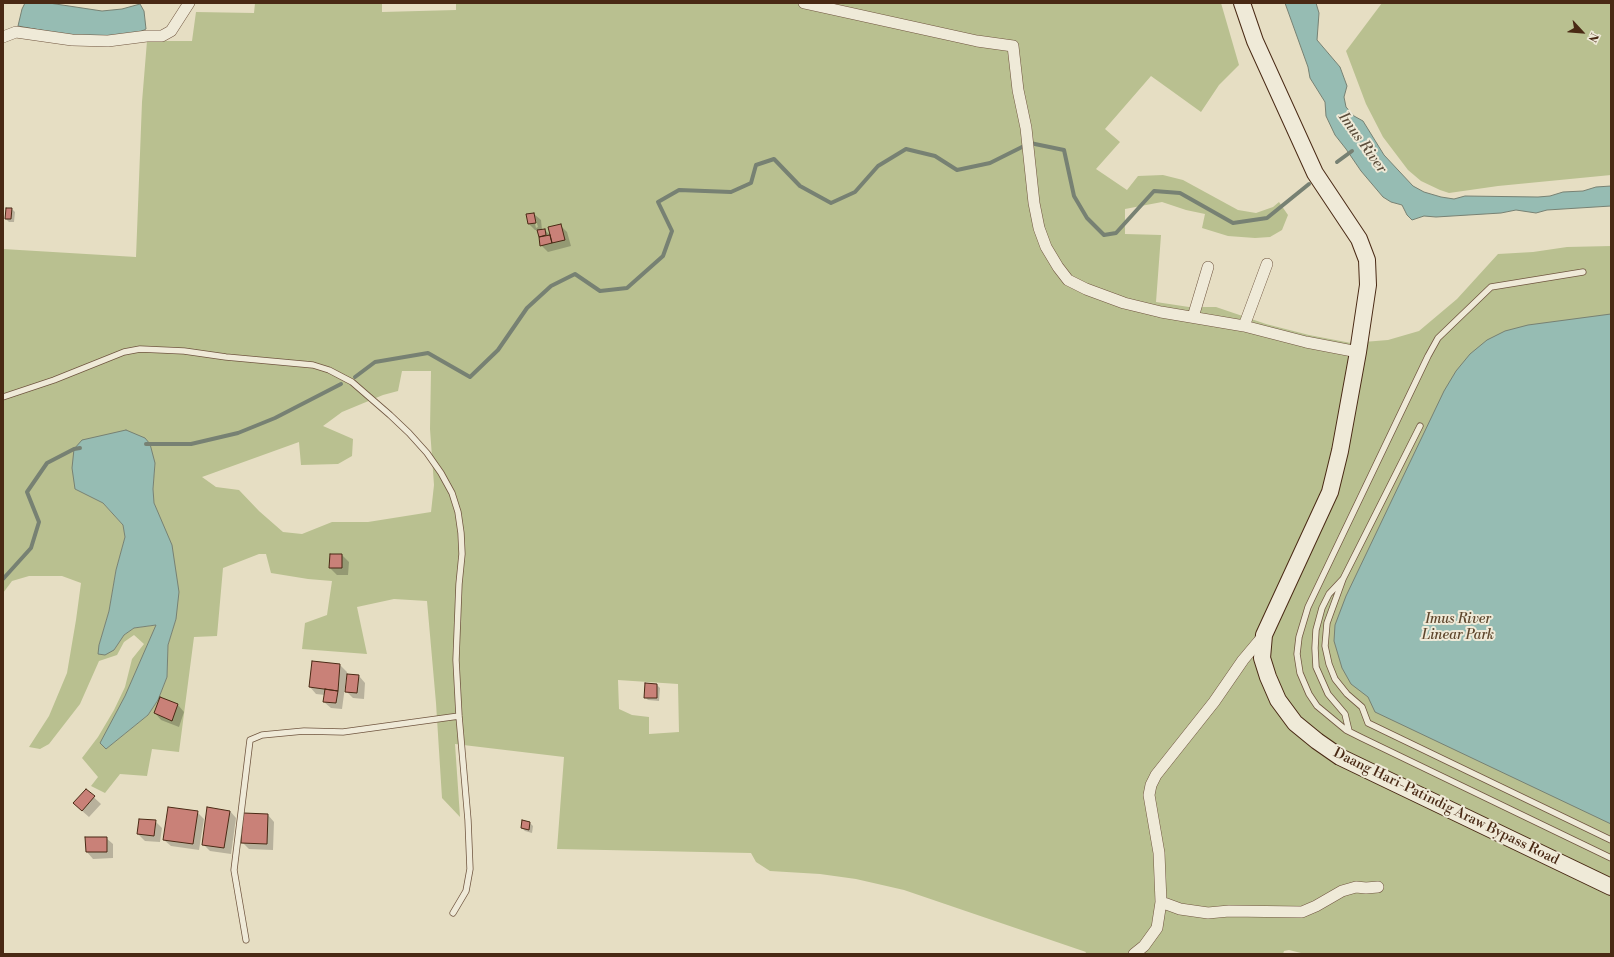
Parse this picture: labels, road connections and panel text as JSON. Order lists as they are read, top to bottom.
{
  "streets": {
    "main road": ["Daang Hari-Patindig Araw Bypass Road"]
  },
  "water": ["Imus River"],
  "parks": ["Imus River Linear Park"],
  "north": "bottom right"
}
